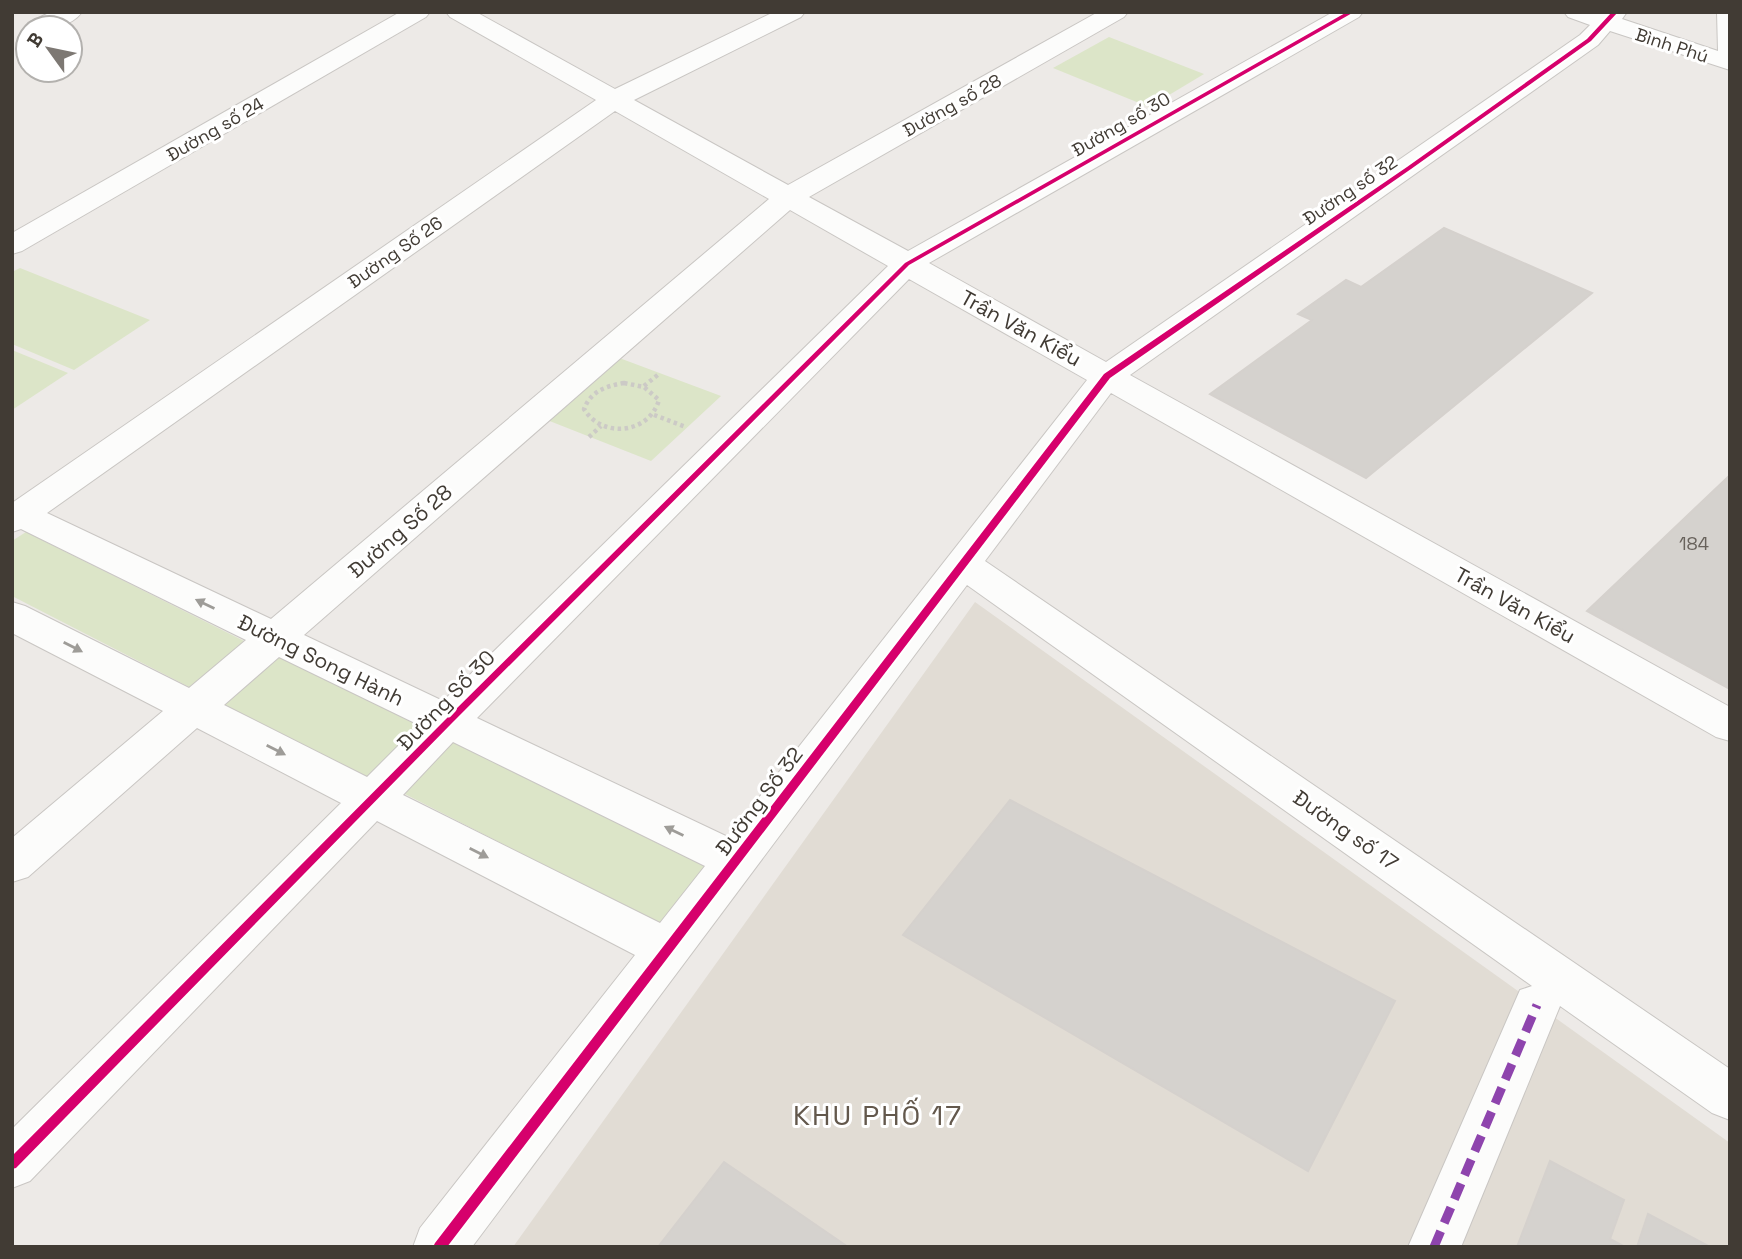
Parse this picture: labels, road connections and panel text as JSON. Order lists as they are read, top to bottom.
{
  "streets": {
    "street": [
      "Bình Phú",
      "Đường số 28",
      "Đường số 30",
      "Đường số 24",
      "Đường số 32",
      "Đường Số 26",
      "Trần Văn Kiểu",
      "Đường Số 28",
      "Đường Song Hành",
      "Đường Số 30",
      "Đường Số 32",
      "Đường số 17"
    ]
  },
  "crossings": [
    ["Bình Phú", "Đường số 32"],
    ["Đường số 28", "Trần Văn Kiểu"],
    ["Đường số 28", "Đường Số 28"],
    ["Đường số 30", "Trần Văn Kiểu"],
    ["Đường số 30", "Đường Số 30"],
    ["Đường số 32", "Trần Văn Kiểu"],
    ["Đường số 32", "Đường Số 32"],
    ["Đường Số 26", "Trần Văn Kiểu"],
    ["Đường Số 26", "Đường Song Hành"],
    ["Trần Văn Kiểu", "Đường Số 28"],
    ["Trần Văn Kiểu", "Đường Số 30"],
    ["Trần Văn Kiểu", "Đường Số 32"],
    ["Đường Số 28", "Đường Song Hành"],
    ["Đường Song Hành", "Đường Số 30"],
    ["Đường Song Hành", "Đường Số 32"],
    ["Đường Số 32", "Đường số 17"]
  ],
  "districts": ["KHU PHỐ 17"],
  "house_numbers": ["184"],
  "north": "top left"
}
